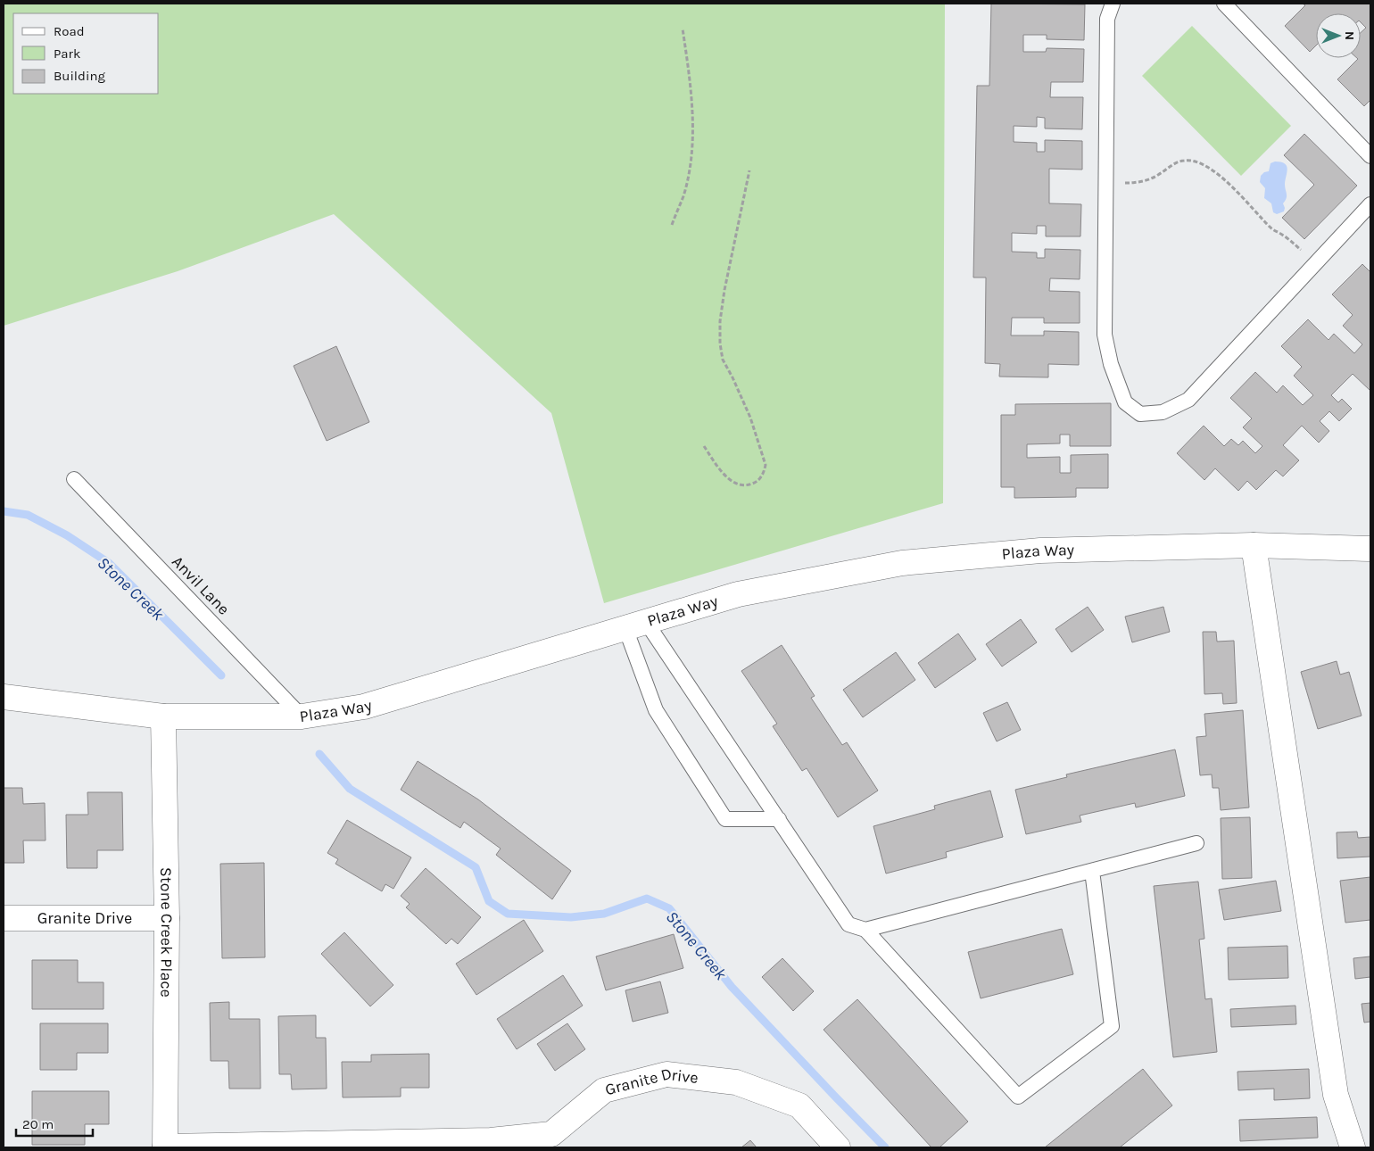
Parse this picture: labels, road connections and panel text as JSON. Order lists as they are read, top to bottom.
{
  "streets": {
    "street": ["Plaza Way", "Granite Drive", "Stone Creek Place"],
    "lane": ["Anvil Lane"]
  },
  "crossings": [
    ["Plaza Way", "Anvil Lane"],
    ["Plaza Way", "Stone Creek Place"],
    ["Granite Drive", "Stone Creek Place"]
  ],
  "water": ["Stone Creek"],
  "legend": ["Road", "Park", "Building"],
  "scale_bar": "20 m",
  "north": "right"
}
